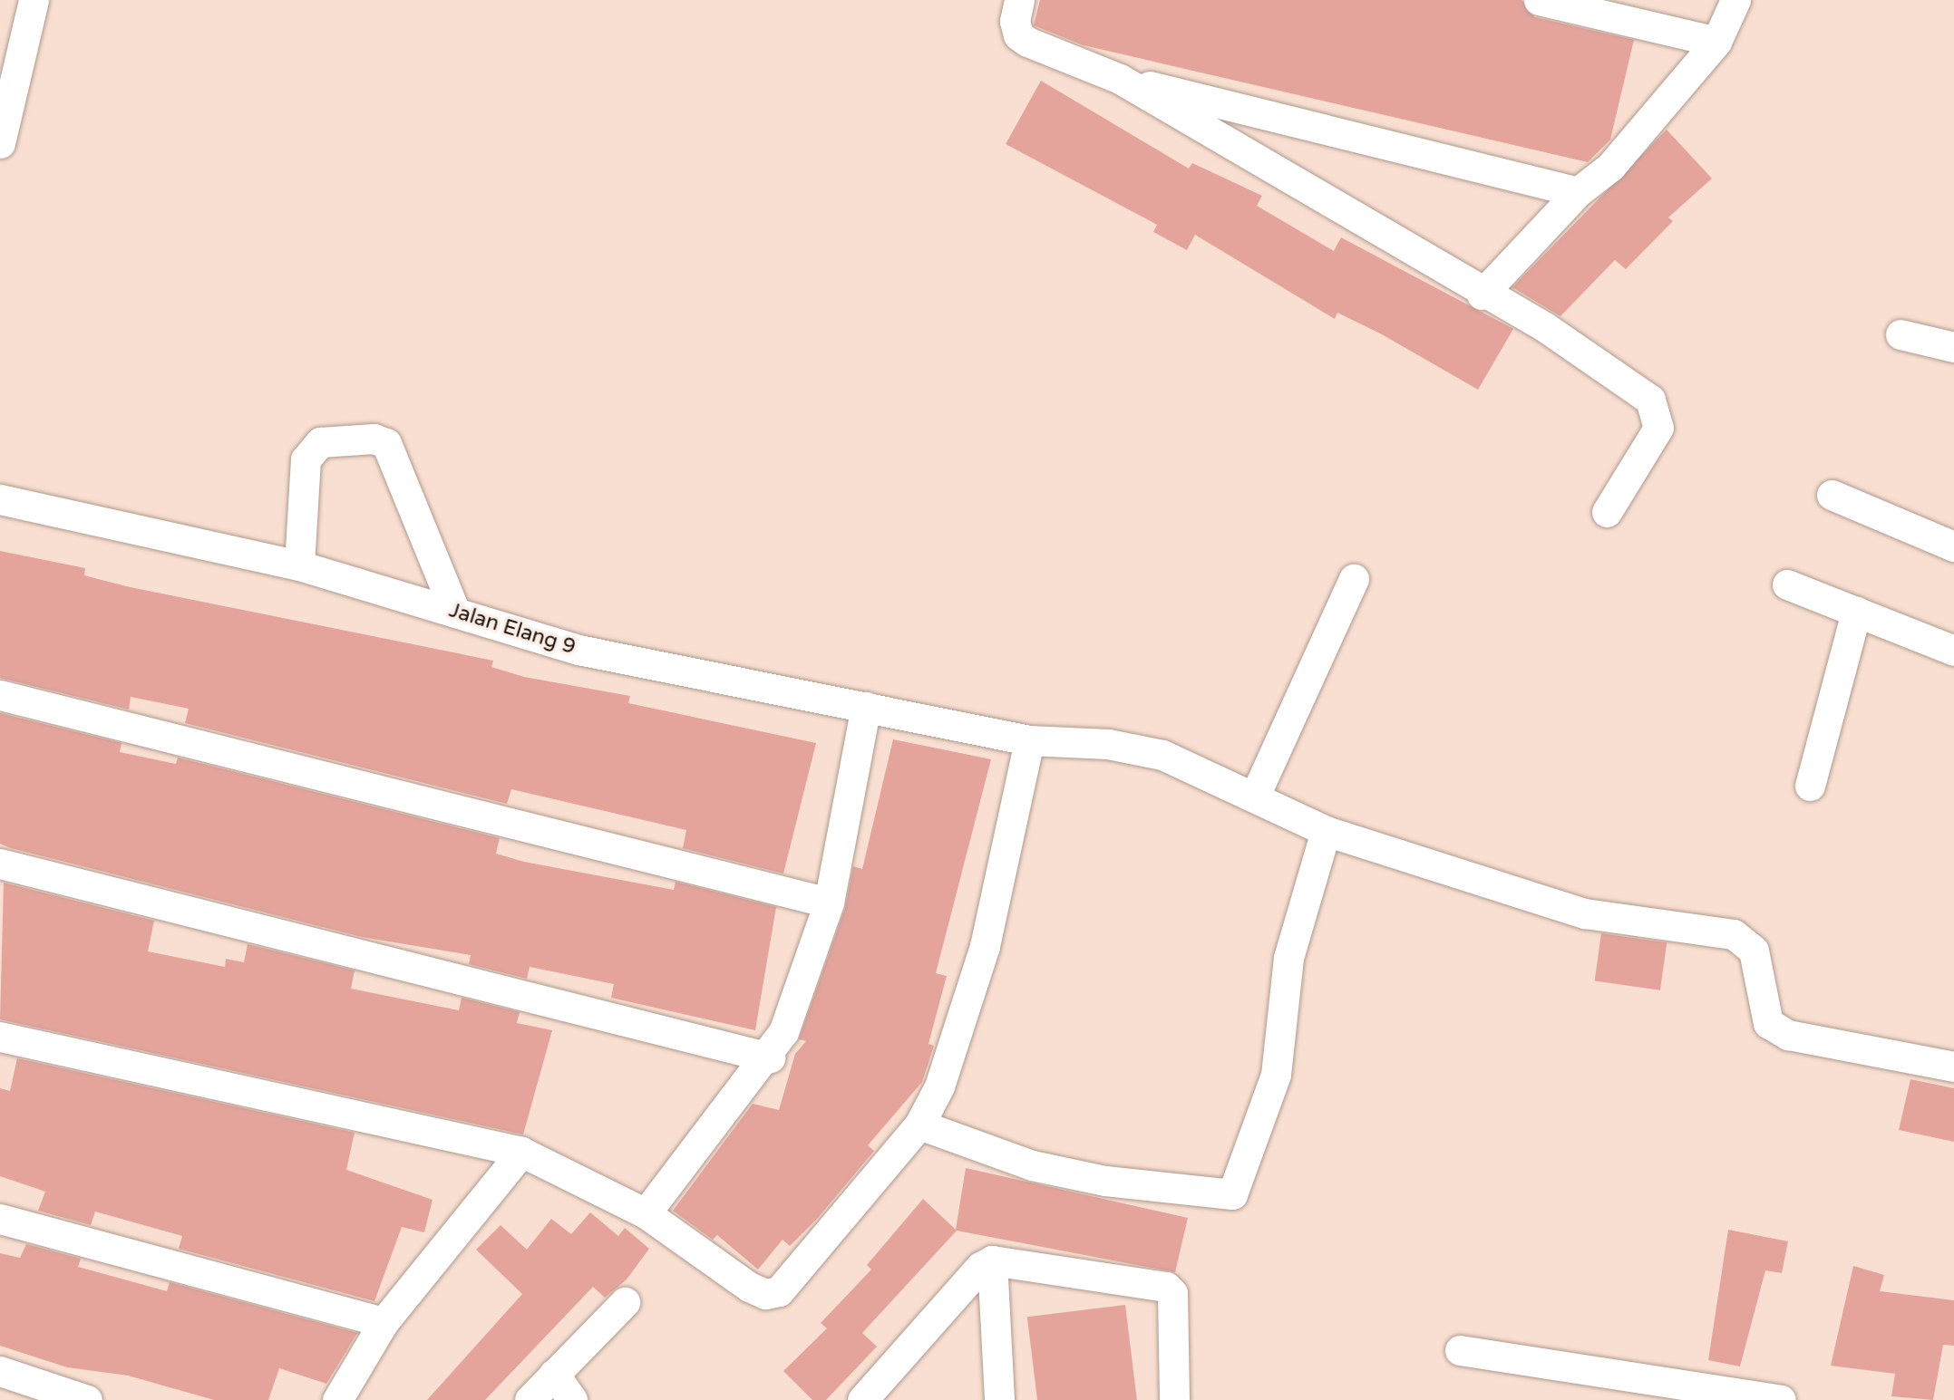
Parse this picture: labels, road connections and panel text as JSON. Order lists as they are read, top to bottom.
{
  "streets": {
    "street": ["Jalan Elang 9"]
  }
}
